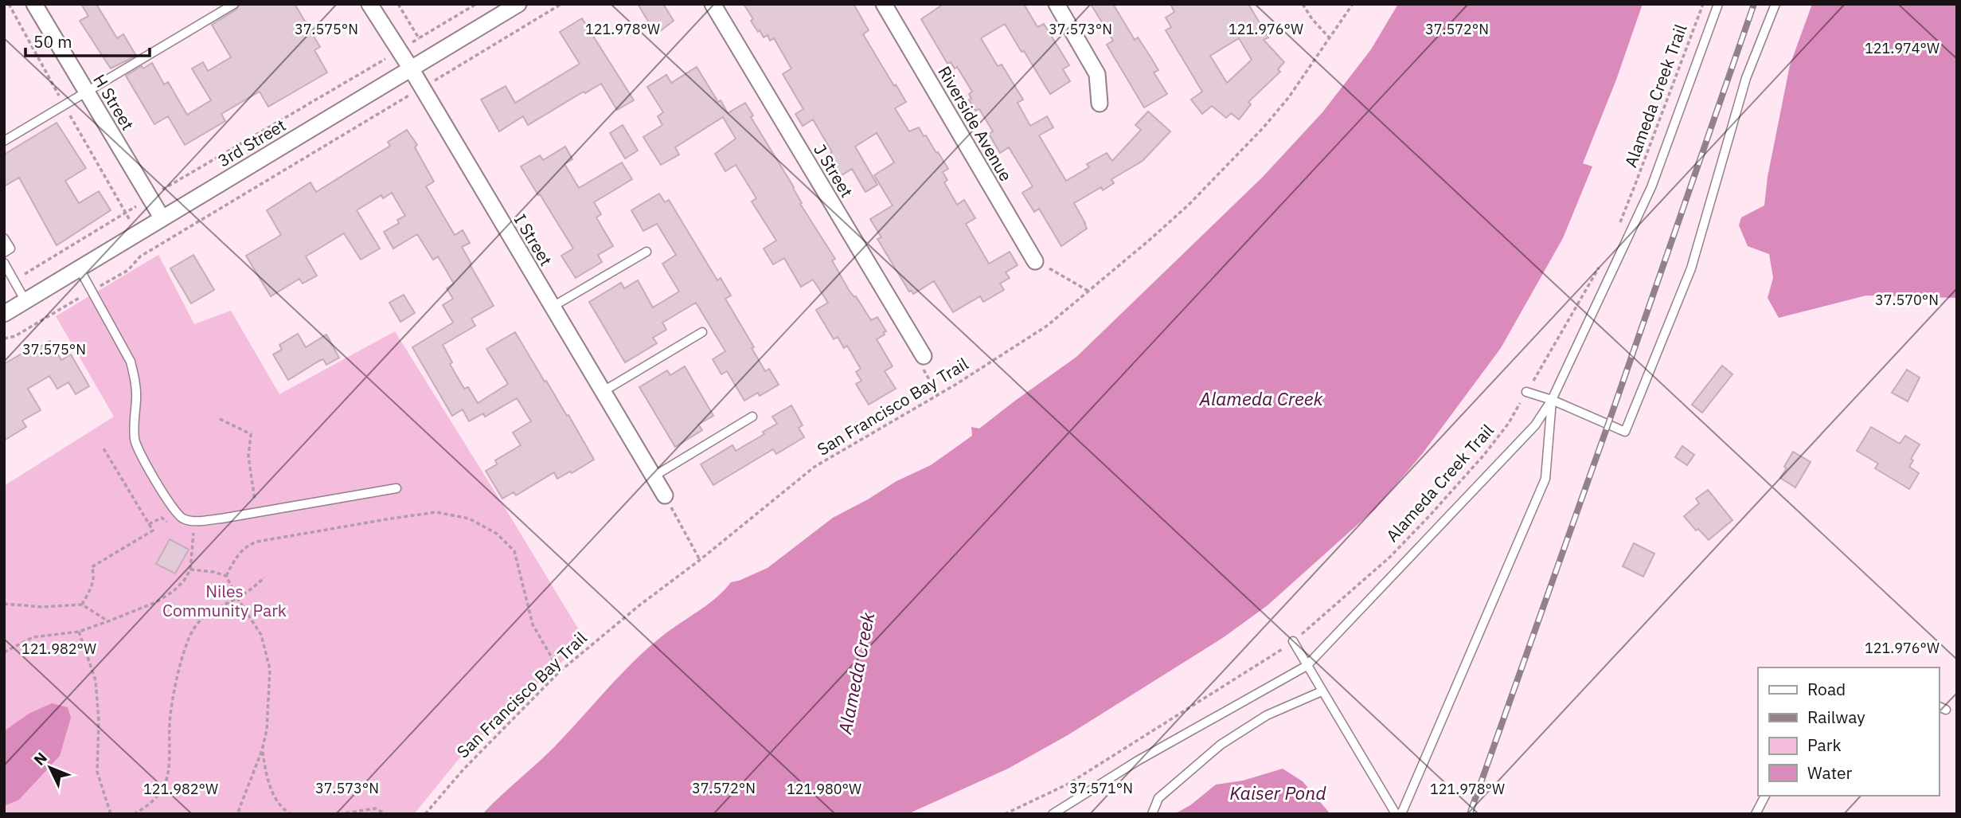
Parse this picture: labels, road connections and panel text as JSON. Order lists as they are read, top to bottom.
{
  "streets": {
    "street": [
      "H Street",
      "Riverside Avenue",
      "3rd Street",
      "J Street",
      "I Street"
    ],
    "path": ["Alameda Creek Trail", "San Francisco Bay Trail"]
  },
  "crossings": [
    ["H Street", "3rd Street"],
    ["3rd Street", "I Street"]
  ],
  "water": ["Alameda Creek", "Kaiser Pond"],
  "parks": ["Niles Community Park"],
  "legend": [
    "Road",
    "Railway",
    "Park",
    "Water"
  ],
  "scale_bar": "50 m",
  "north": "top left",
  "coordinates": [
    "121.978°W",
    "121.976°W",
    "37.575°N",
    "37.573°N",
    "37.572°N",
    "121.974°W",
    "37.570°N",
    "121.982°W",
    "37.571°N",
    "121.980°W"
  ]
}
